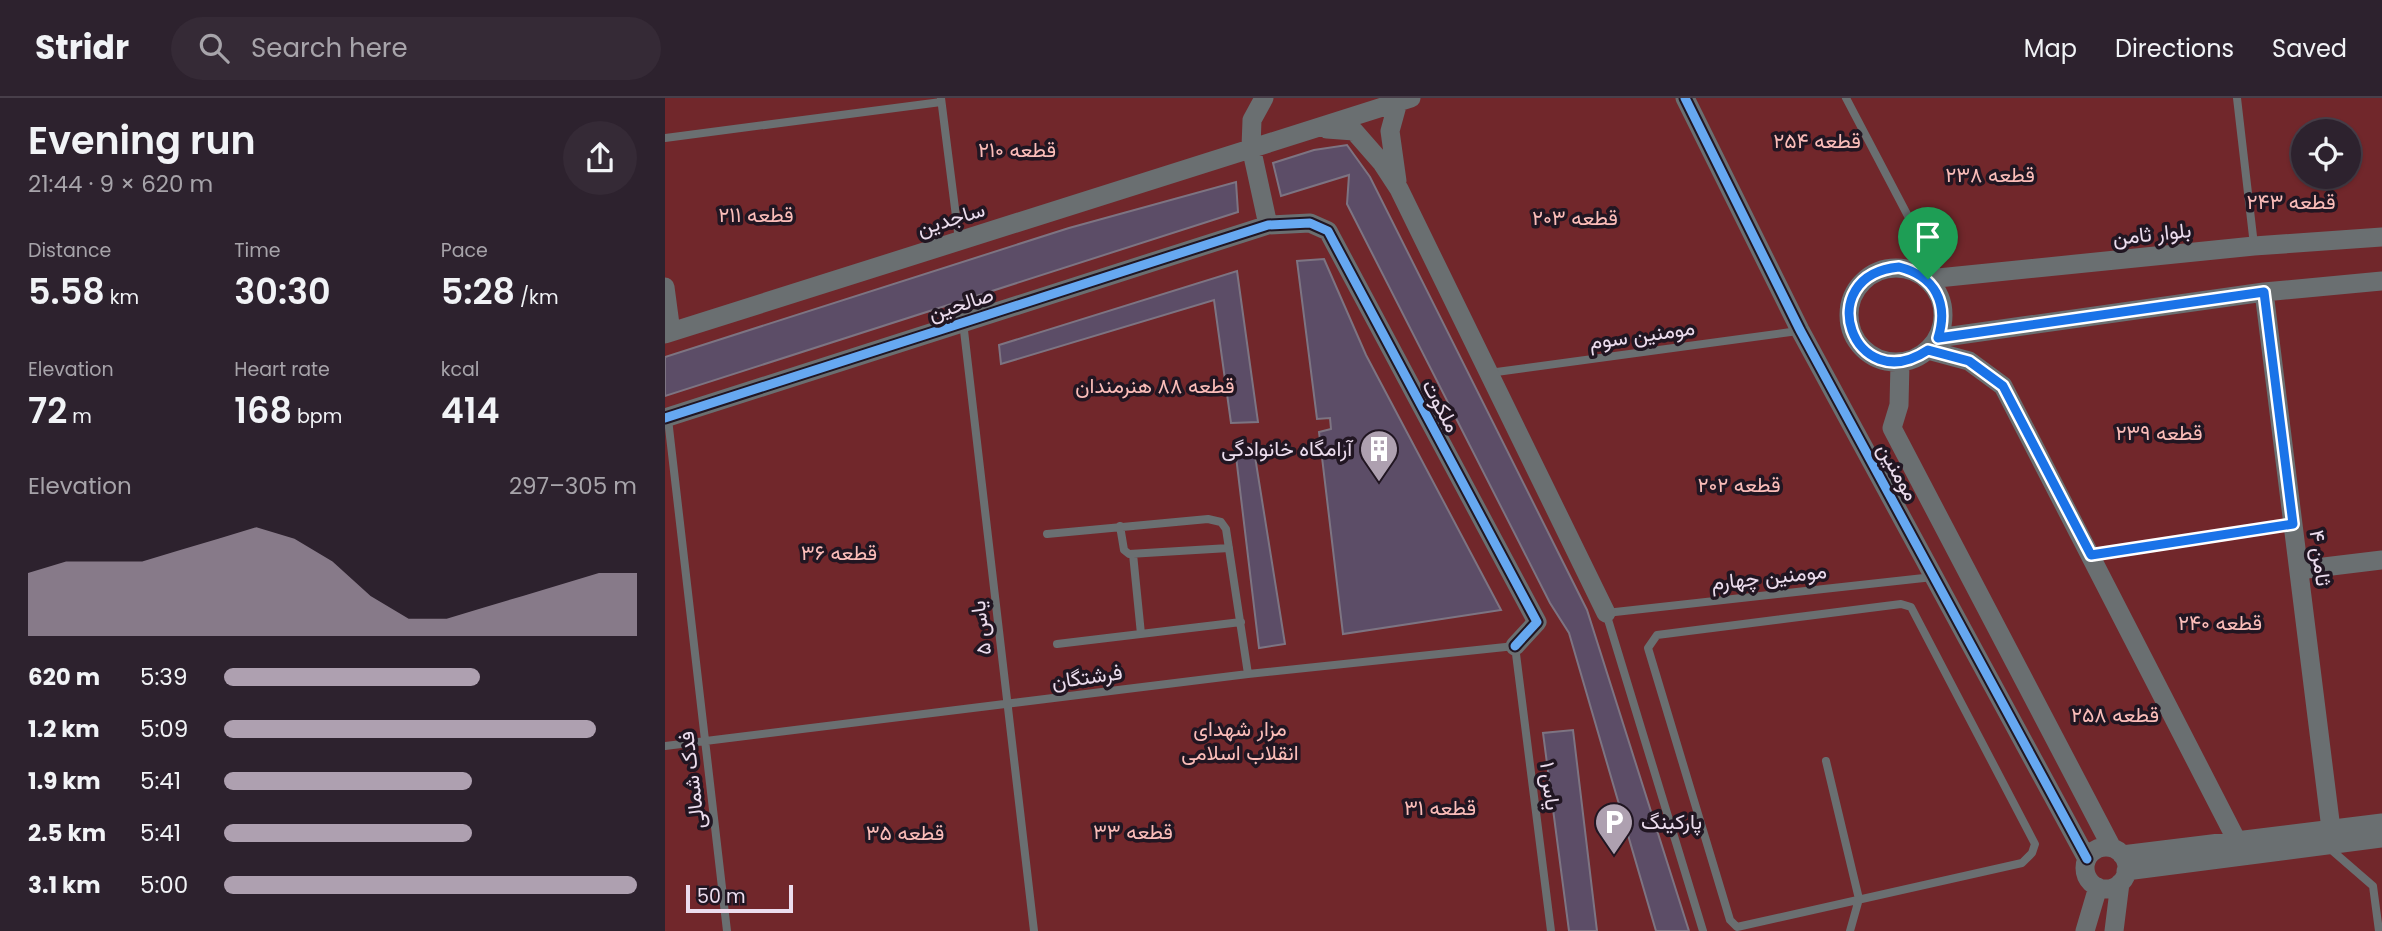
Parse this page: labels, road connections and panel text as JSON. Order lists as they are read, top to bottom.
{
  "streets": {
    "street": [
      "ساجدین",
      "بلوار ثامن",
      "صالحین",
      "ملکوت",
      "مومنین",
      "ثامن ۴"
    ],
    "lane": [
      "مومنین سوم",
      "مومنین چهارم",
      "یاس ۵",
      "فرشتگان",
      "فدک شمالی",
      "یاس ۱"
    ]
  },
  "crossings": [
    ["بلوار ثامن", "مومنین"],
    ["صالحین", "ملکوت"],
    ["صالحین", "یاس ۵"],
    ["صالحین", "فدک شمالی"],
    ["مومنین سوم", "مومنین"],
    ["ملکوت", "فرشتگان"],
    ["ملکوت", "یاس ۱"],
    ["مومنین", "مومنین چهارم"],
    ["یاس ۵", "فرشتگان"],
    ["فرشتگان", "فدک شمالی"],
    ["فرشتگان", "یاس ۱"]
  ],
  "parks": [
    "قطعه ۲۵۴",
    "قطعه ۲۱۰",
    "قطعه ۲۳۸",
    "قطعه ۲۴۳",
    "قطعه ۲۱۱",
    "قطعه ۲۰۳",
    "قطعه ۸۸ هنرمندان",
    "قطعه ۲۳۹",
    "قطعه ۲۰۲",
    "قطعه ۳۶",
    "قطعه ۲۴۰",
    "قطعه ۲۵۸",
    "مزار شهدای انقلاب اسلامی",
    "قطعه ۳۱",
    "قطعه ۳۳",
    "قطعه ۳۵"
  ],
  "places": {
    "building": ["آرامگاه خانوادگی"],
    "parking": ["پارکینگ"]
  },
  "scale_bar": "50 m",
  "page": {
    "header": "Stridr",
    "search": "Search here",
    "nav": ["Map", "Directions", "Saved"],
    "heading": ["Evening run", "21:44 · 9 × 620 m"],
    "stats": [
      ["Distance", "5.58 km"],
      ["Time", "30:30"],
      ["Pace", "5:28 /km"],
      ["Elevation", "72 m"],
      ["Heart rate", "168 bpm"],
      ["kcal", "414"]
    ],
    "chart": ["Elevation", "297–305 m"],
    "list": [
      {
        "name": "620 m",
        "note": "5:39"
      },
      {
        "name": "1.2 km",
        "note": "5:09"
      },
      {
        "name": "1.9 km",
        "note": "5:41"
      },
      {
        "name": "2.5 km",
        "note": "5:41"
      },
      {
        "name": "3.1 km",
        "note": "5:00"
      }
    ],
    "scale": "50 m"
  }
}
